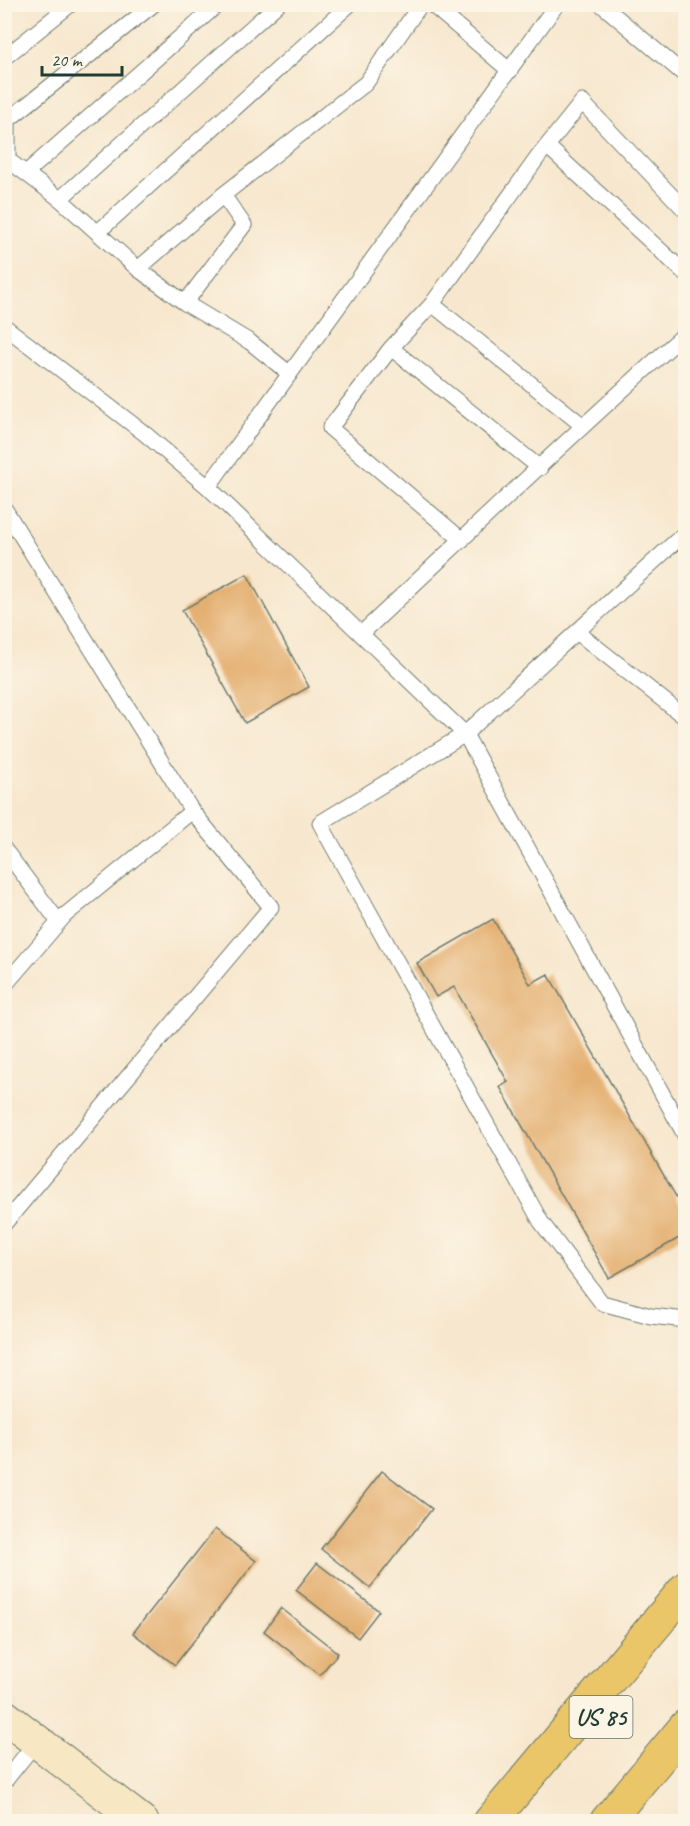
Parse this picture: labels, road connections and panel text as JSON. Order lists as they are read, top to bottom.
{
  "streets": {
    "highway": ["US 85"]
  },
  "scale_bar": "20 m"
}
